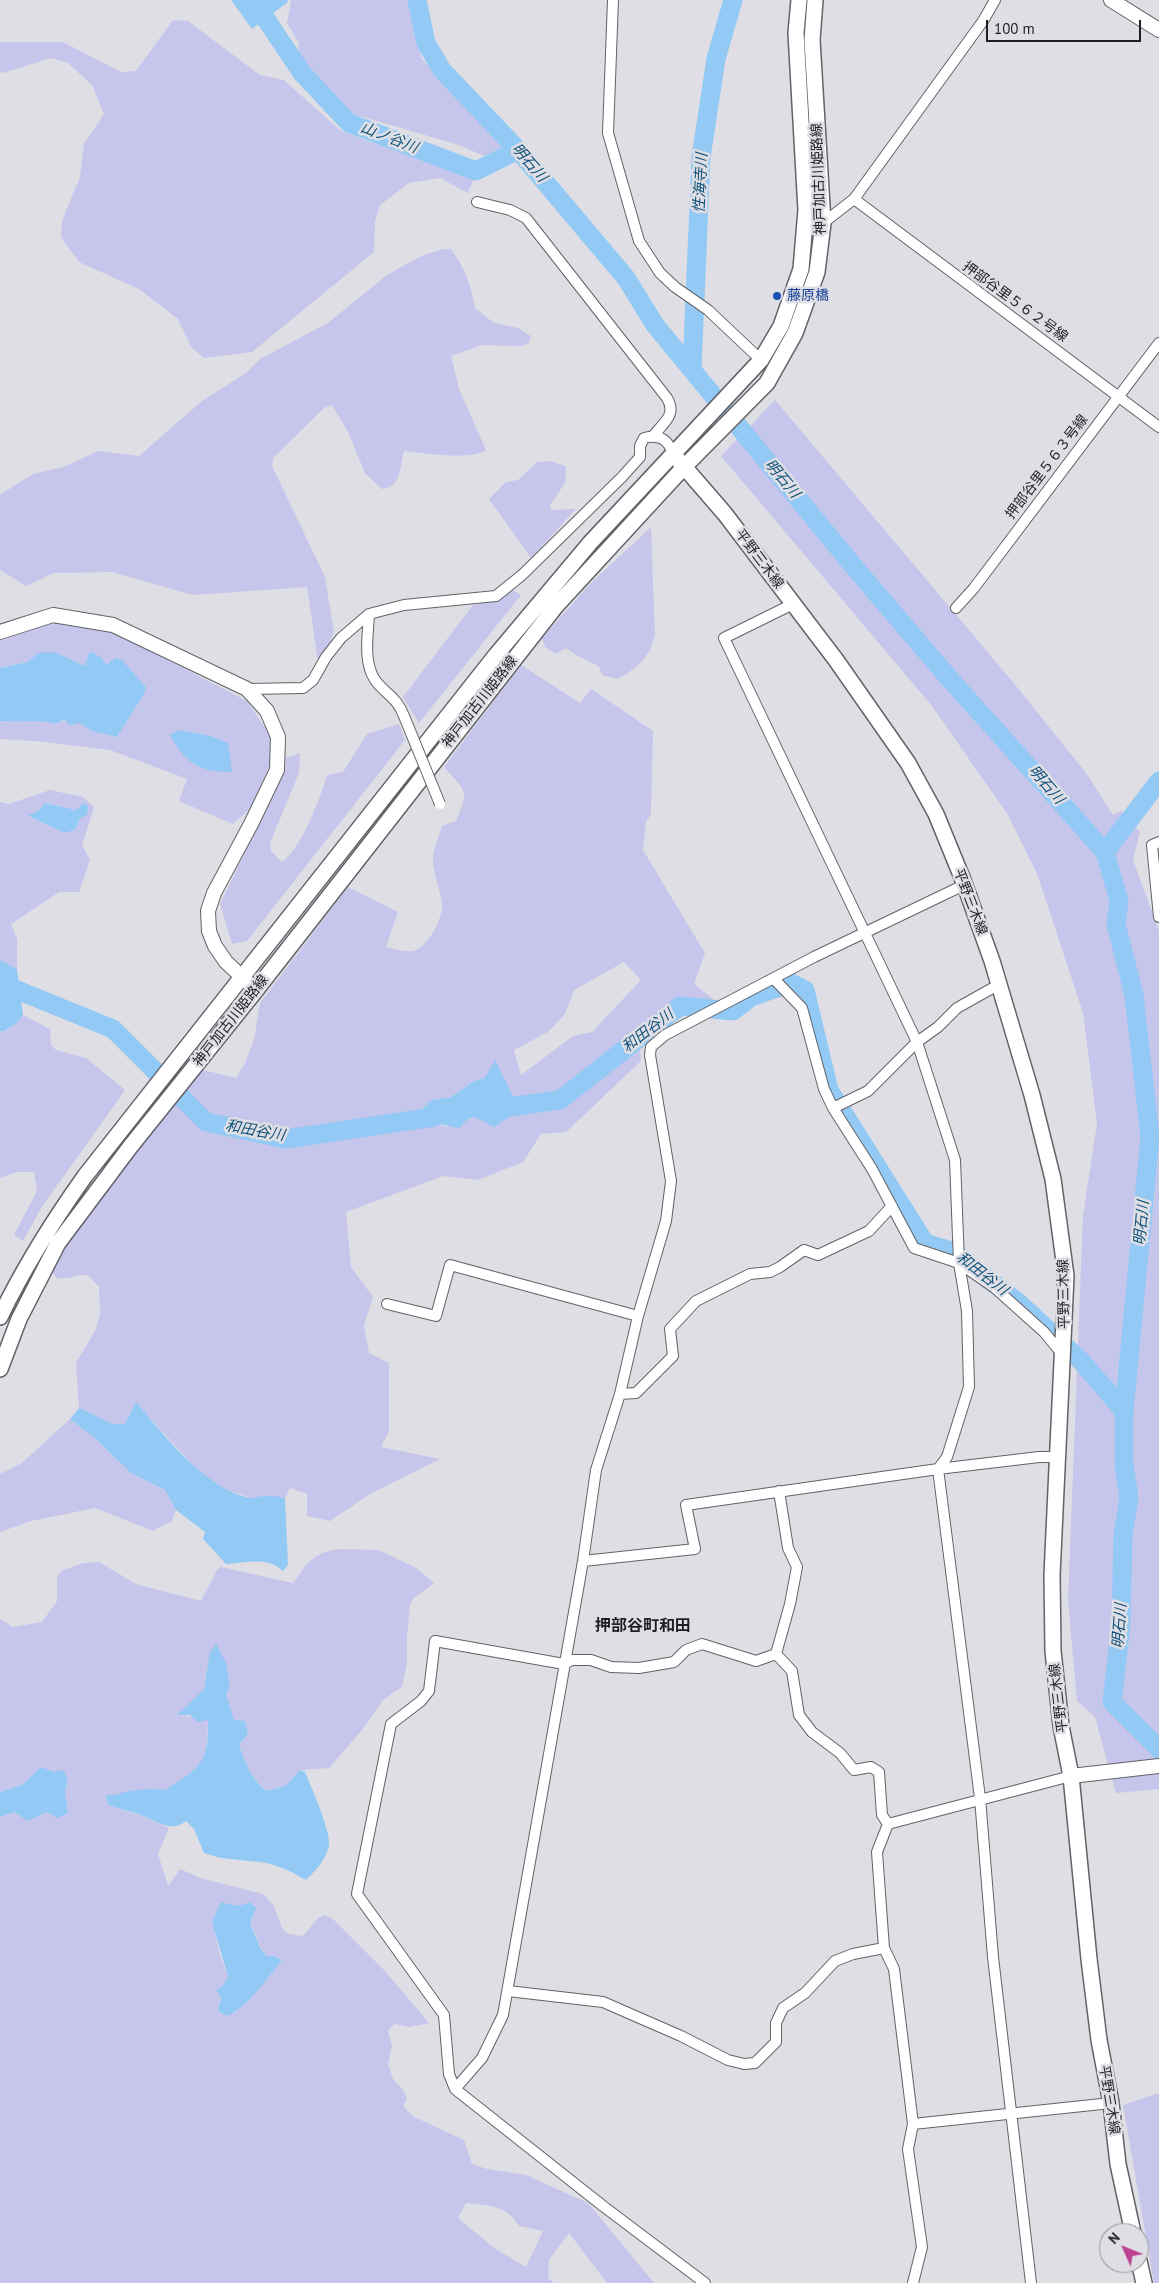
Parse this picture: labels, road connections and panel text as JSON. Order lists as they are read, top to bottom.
{
  "streets": {
    "main road": ["神戸加古川姫路線", "平野三木線"],
    "street": ["押部谷里５６２号線", "押部谷里５６３号線"]
  },
  "crossings": [
    ["神戸加古川姫路線", "平野三木線"],
    ["押部谷里５６２号線", "押部谷里５６３号線"]
  ],
  "districts": ["押部谷町和田"],
  "water": [
    "山ノ谷川",
    "明石川",
    "性海寺川",
    "和田谷川"
  ],
  "places": ["藤原橋"],
  "scale_bar": "100 m",
  "north": "top left"
}
